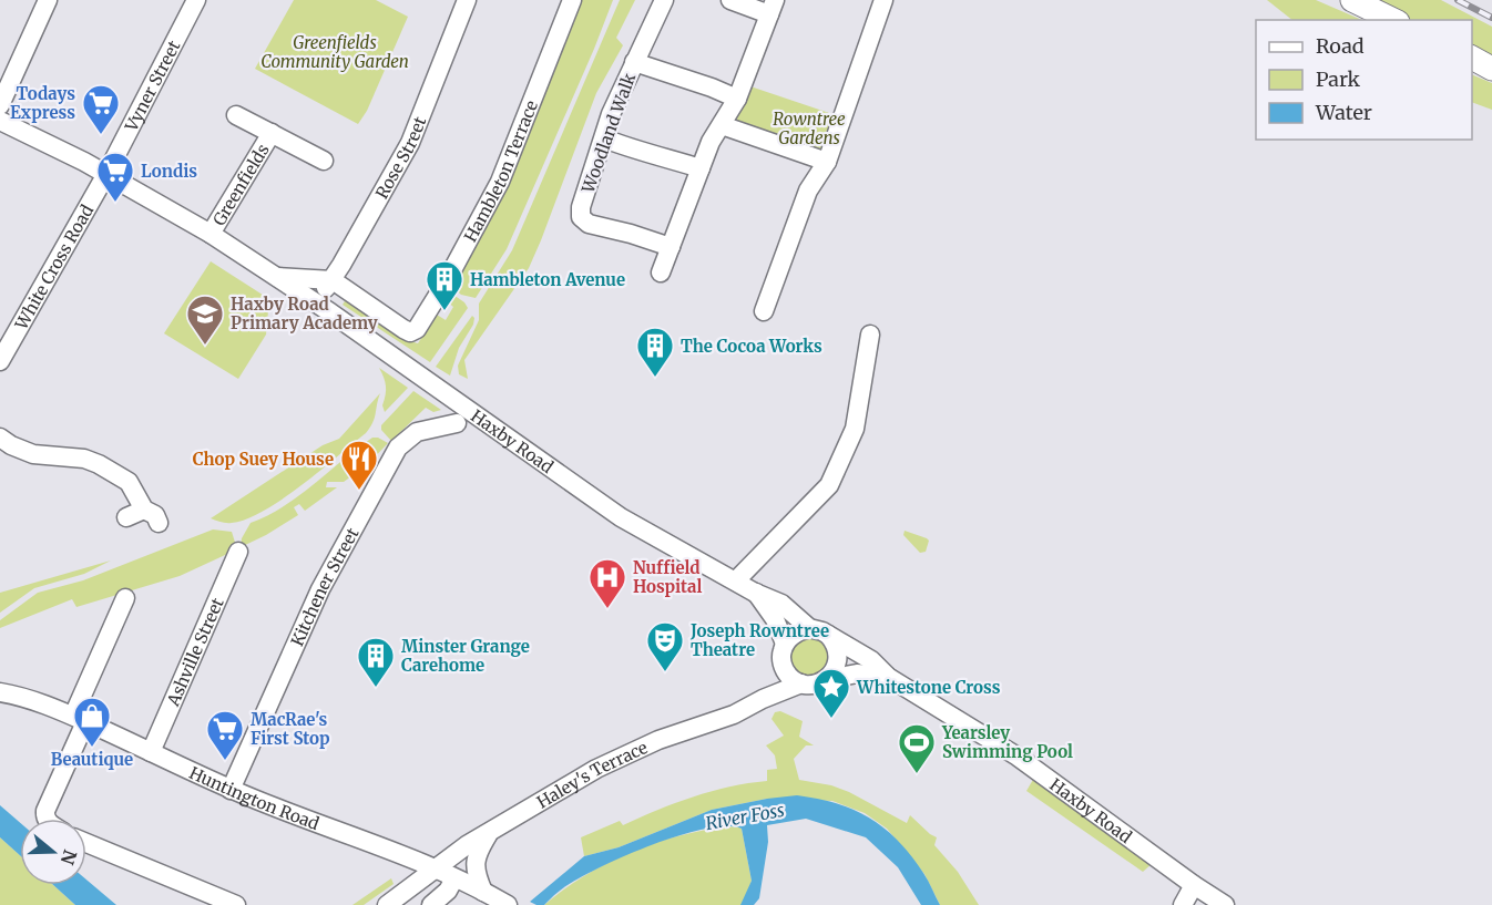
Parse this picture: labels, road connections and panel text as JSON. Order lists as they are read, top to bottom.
{
  "streets": {
    "street": [
      "Vyner Street",
      "Woodland Walk",
      "Rose Street",
      "Hambleton Terrace",
      "Greenfields",
      "White Cross Road",
      "Haxby Road",
      "Kitchener Street",
      "Ashville Street",
      "Haley's Terrace",
      "Huntington Road"
    ]
  },
  "crossings": [
    ["Vyner Street", "White Cross Road"],
    ["Vyner Street", "Haxby Road"],
    ["Rose Street", "Hambleton Terrace"],
    ["Rose Street", "Haxby Road"],
    ["Greenfields", "Haxby Road"],
    ["White Cross Road", "Haxby Road"],
    ["Haxby Road", "Haley's Terrace"],
    ["Kitchener Street", "Huntington Road"],
    ["Ashville Street", "Huntington Road"],
    ["Haley's Terrace", "Huntington Road"]
  ],
  "water": ["River Foss"],
  "parks": ["Greenfields Community Garden", "Rowntree Gardens"],
  "places": {
    "supermarket": ["Todays Express", "Londis", "MacRae's First Stop"],
    "building": ["Hambleton Avenue", "The Cocoa Works", "Minster Grange Carehome"],
    "school or university": ["Haxby Road Primary Academy"],
    "restaurant": ["Chop Suey House"],
    "hospital": ["Nuffield Hospital"],
    "theatre": ["Joseph Rowntree Theatre"],
    "place": ["Whitestone Cross"],
    "shop": ["Beautique"],
    "sports": ["Yearsley Swimming Pool"]
  },
  "legend": ["Road", "Park", "Water"],
  "north": "right"
}
